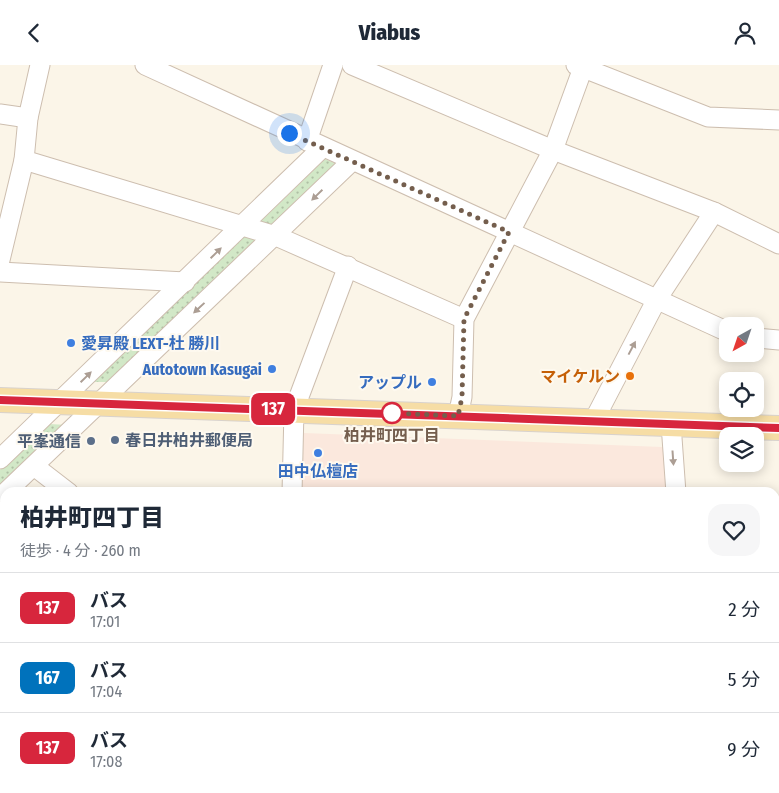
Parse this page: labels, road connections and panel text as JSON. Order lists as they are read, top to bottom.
{
  "places": [
    "愛昇殿 LEXT-杜 勝川",
    "Autotown Kasugai",
    "マイケルン",
    "アップル",
    "柏井町四丁目",
    "春日井柏井郵便局",
    "平峯通信",
    "田中仏檀店"
  ],
  "lines": ["bus line 137"],
  "north": "bottom left",
  "page": {
    "header": "Viabus",
    "on_map": "137",
    "heading": ["柏井町四丁目", "徒歩 · 4 分 · 260 m"],
    "list": [
      {
        "mark": "137",
        "name": "バス",
        "note": "17:01",
        "value": "2 分"
      },
      {
        "mark": "167",
        "name": "バス",
        "note": "17:04",
        "value": "5 分"
      },
      {
        "mark": "137",
        "name": "バス",
        "note": "17:08",
        "value": "9 分"
      }
    ]
  }
}
